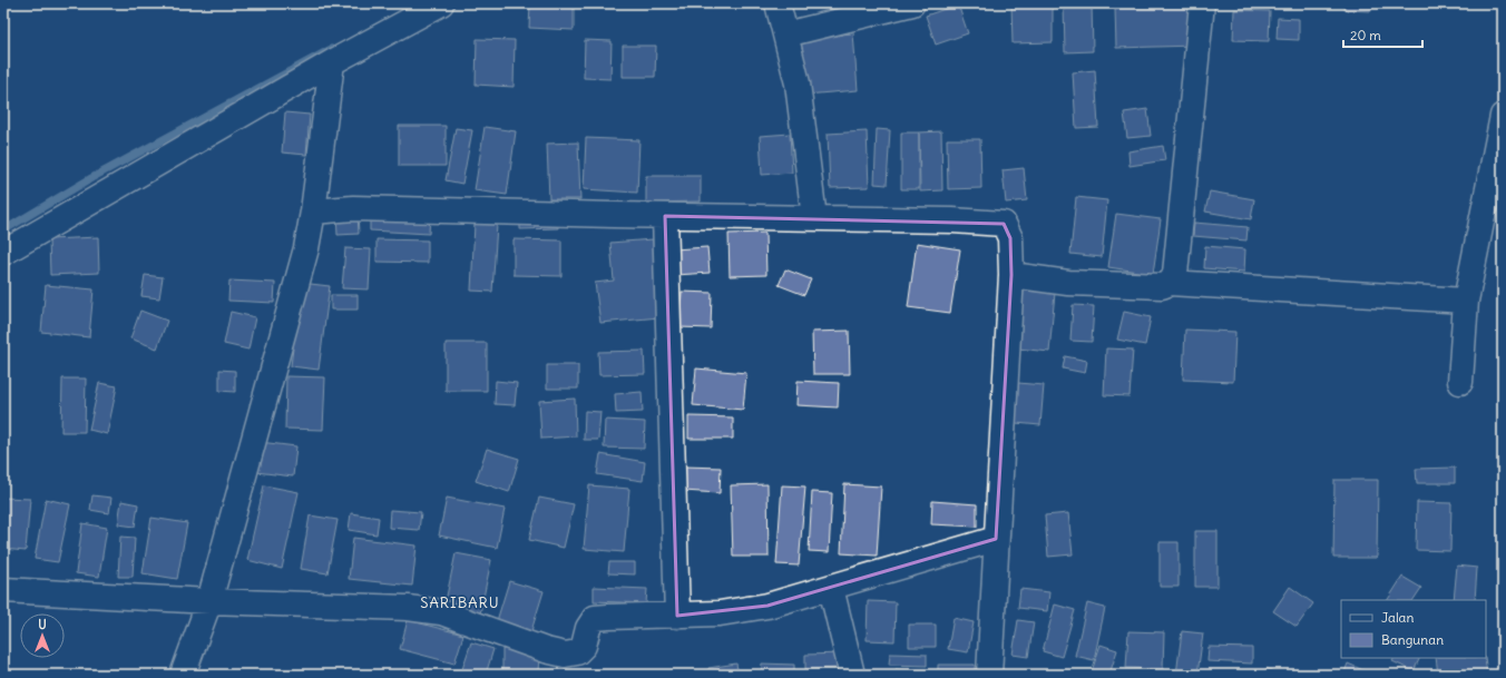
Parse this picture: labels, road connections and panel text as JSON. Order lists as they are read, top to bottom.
{
  "districts": ["SARIBARU"],
  "legend": ["Jalan", "Bangunan"],
  "scale_bar": "20 m",
  "north": "top"
}
